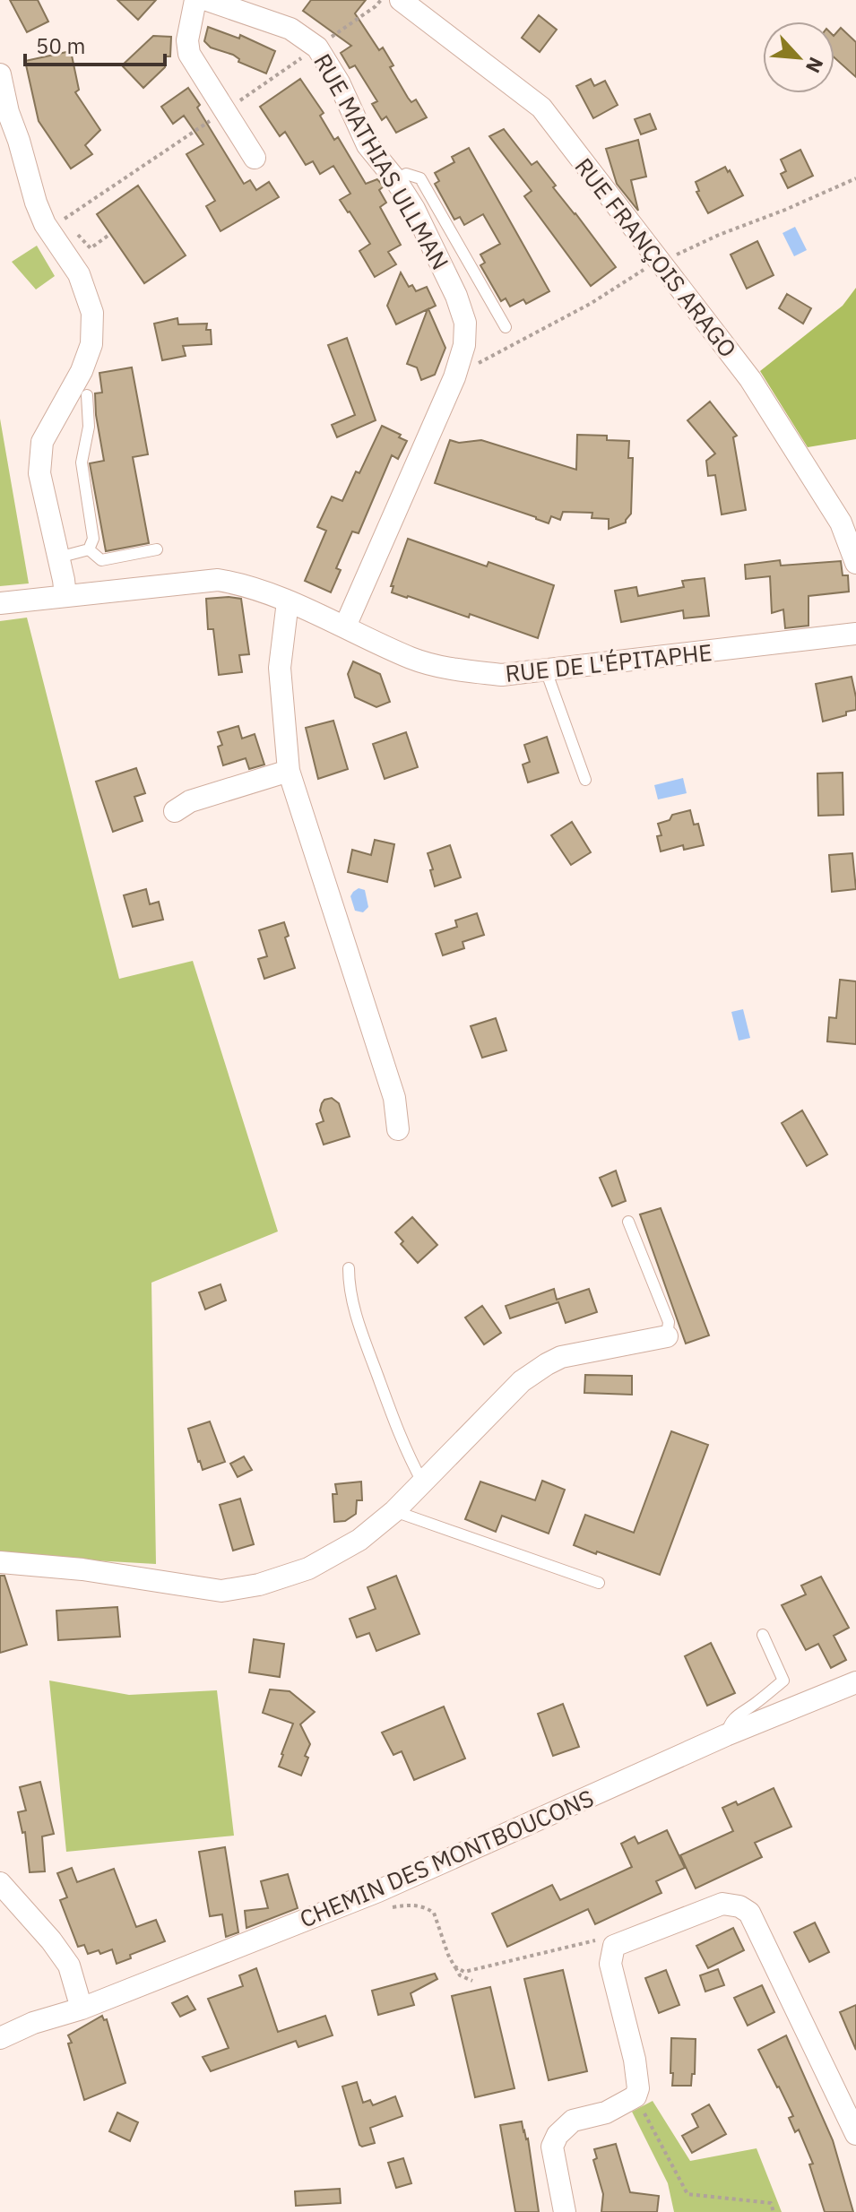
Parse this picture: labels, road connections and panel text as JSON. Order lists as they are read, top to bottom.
{
  "streets": {
    "street": [
      "RUE MATHIAS ULLMAN",
      "RUE FRANÇOIS ARAGO",
      "RUE DE L'ÉPITAPHE",
      "CHEMIN DES MONTBOUCONS"
    ]
  },
  "crossings": [
    ["RUE MATHIAS ULLMAN", "RUE DE L'ÉPITAPHE"]
  ],
  "scale_bar": "50 m",
  "north": "bottom right"
}
